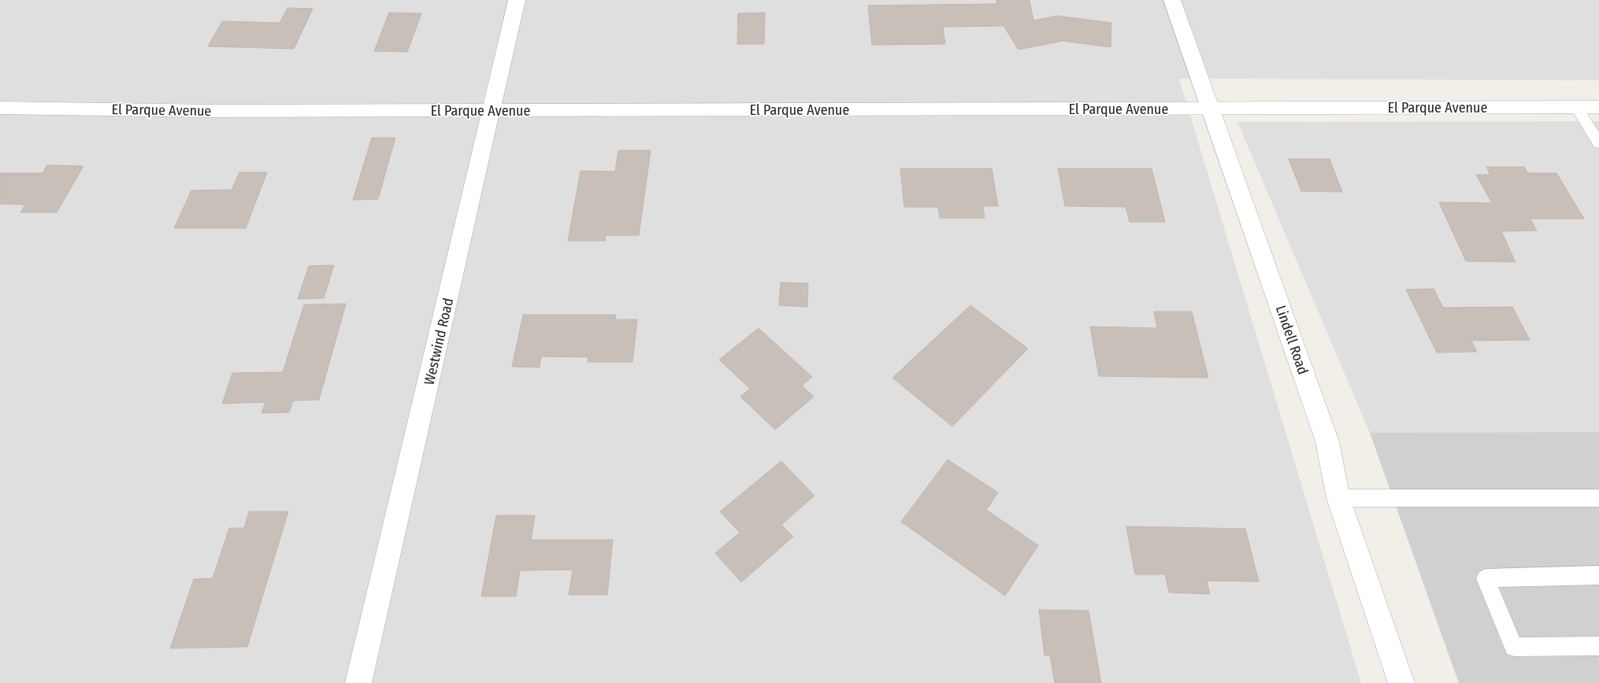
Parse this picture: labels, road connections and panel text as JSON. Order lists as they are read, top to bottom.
{
  "streets": {
    "street": ["El Parque Avenue", "Lindell Road", "Westwind Road"]
  },
  "crossings": [
    ["El Parque Avenue", "Lindell Road"],
    ["El Parque Avenue", "Westwind Road"]
  ]
}
